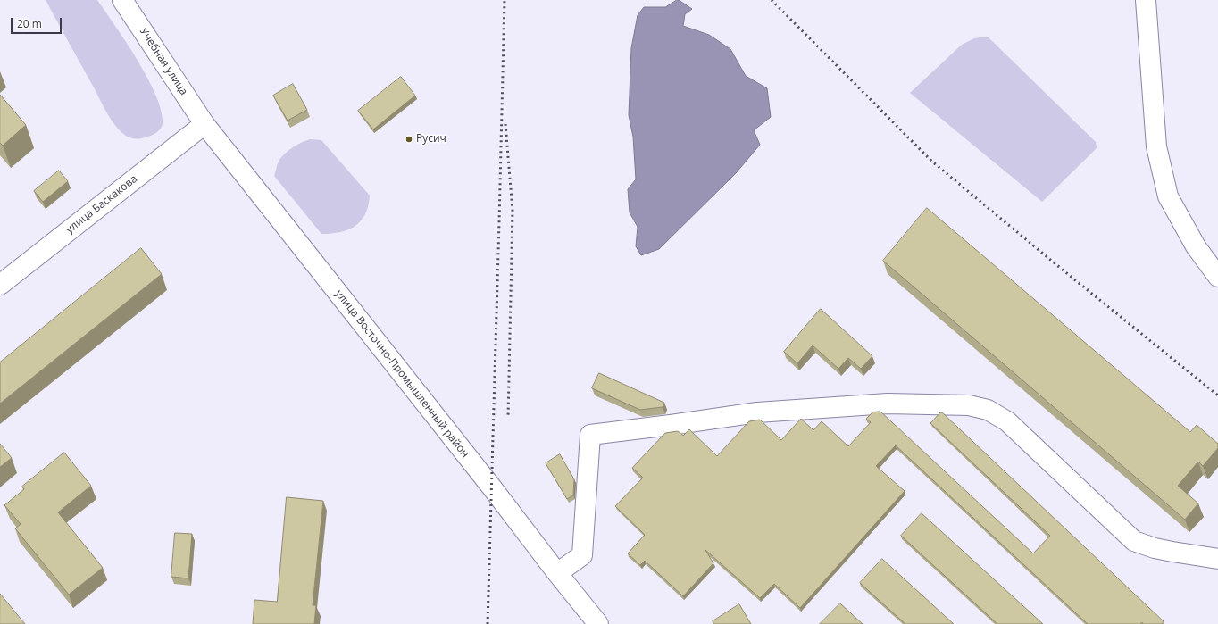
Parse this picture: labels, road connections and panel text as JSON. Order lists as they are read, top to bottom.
{
  "streets": {
    "street": ["Учебная улица", "улица Баскакова", "улица Восточно-Промышленный район"]
  },
  "crossings": [
    ["Учебная улица", "улица Баскакова"],
    ["Учебная улица", "улица Восточно-Промышленный район"],
    ["улица Баскакова", "улица Восточно-Промышленный район"]
  ],
  "places": ["Русич"],
  "scale_bar": "20 m"
}
